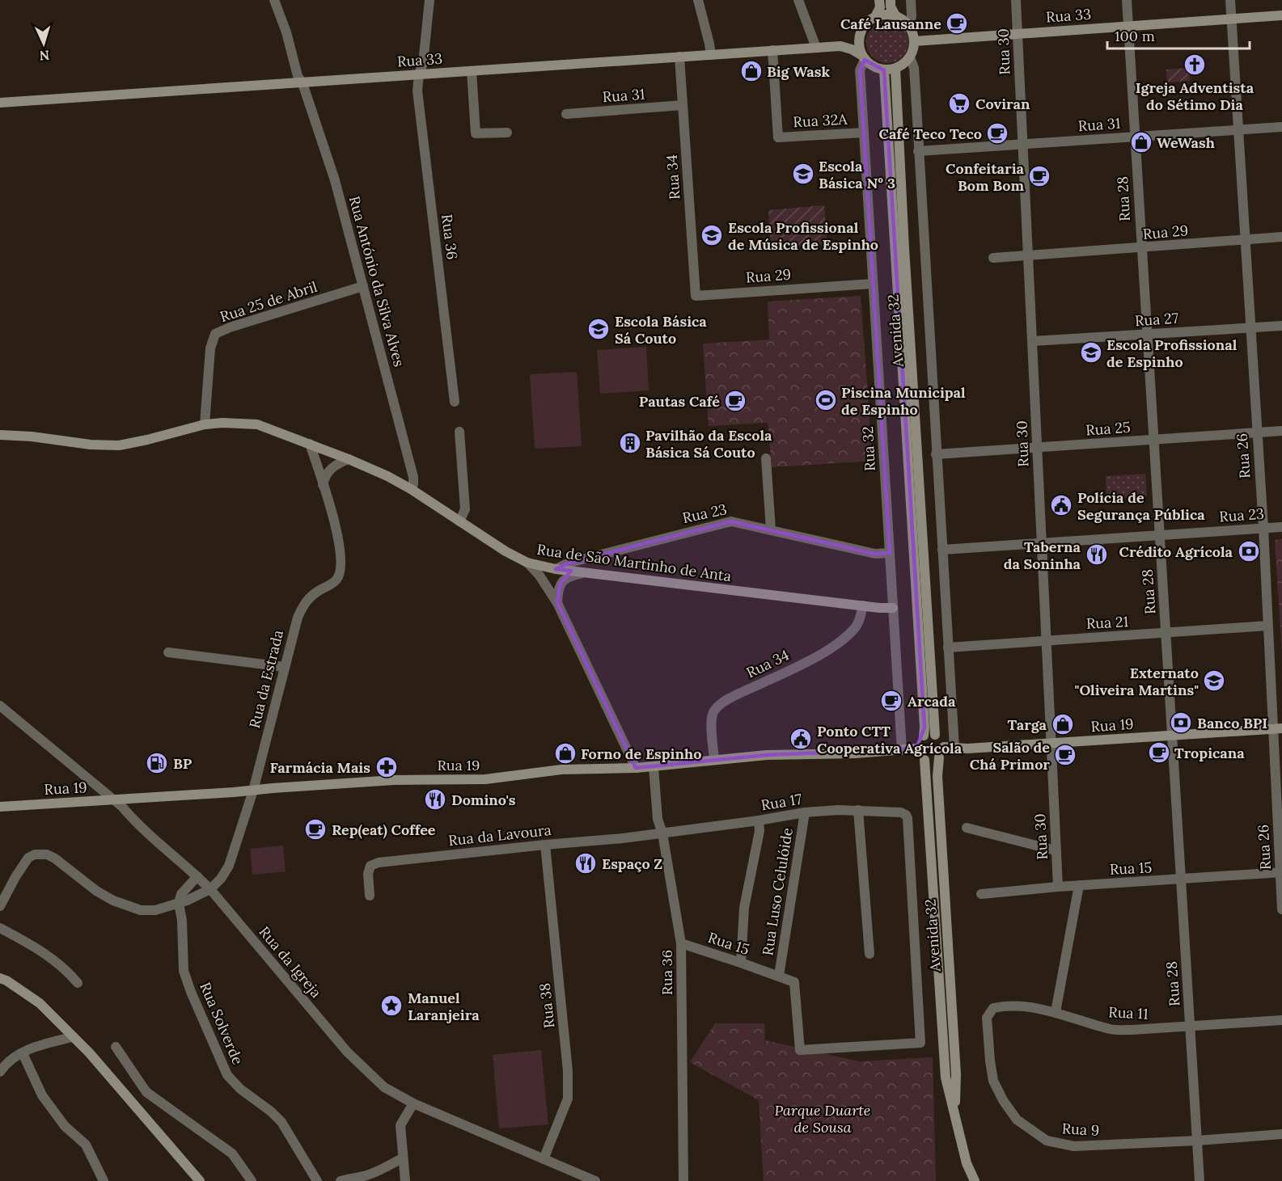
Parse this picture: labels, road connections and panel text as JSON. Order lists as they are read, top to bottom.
{
  "streets": {
    "main road": [
      "Rua 33",
      "Avenida 32",
      "Rua de São Martinho de Anta",
      "Rua 19"
    ],
    "street": [
      "Rua 30",
      "Rua 31",
      "Rua 32A",
      "Rua 34",
      "Rua 28",
      "Rua 29",
      "Rua 36",
      "Rua António da Silva Alves",
      "Rua 25 de Abril",
      "Rua 27",
      "Rua 25",
      "Rua 32",
      "Rua 26",
      "Rua 23",
      "Rua 21",
      "Rua da Estrada",
      "Rua 17",
      "Rua da Lavoura",
      "Rua 15",
      "Rua Luso Celulóide",
      "Rua da Igreja",
      "Rua 38",
      "Rua 11",
      "Rua Solverde",
      "Rua 9"
    ]
  },
  "crossings": [
    ["Rua 33", "Rua 30"],
    ["Rua 33", "Rua 32A"],
    ["Rua 33", "Rua 34"],
    ["Rua 33", "Rua 28"],
    ["Rua 33", "Rua 36"],
    ["Rua 33", "Rua António da Silva Alves"],
    ["Rua 33", "Avenida 32"],
    ["Rua 33", "Rua 32"],
    ["Rua 33", "Rua 26"],
    ["Rua 30", "Rua 31"],
    ["Rua 30", "Rua 29"],
    ["Rua 30", "Rua 27"],
    ["Rua 30", "Rua 25"],
    ["Rua 30", "Rua 23"],
    ["Rua 30", "Rua 21"],
    ["Rua 30", "Rua 19"],
    ["Rua 30", "Rua 15"],
    ["Rua 31", "Rua 34"],
    ["Rua 31", "Rua 28"],
    ["Rua 31", "Rua 26"],
    ["Rua 32A", "Rua 32"],
    ["Rua 34", "Rua 29"],
    ["Rua 34", "Rua de São Martinho de Anta"],
    ["Rua 34", "Rua 19"],
    ["Rua 28", "Rua 29"],
    ["Rua 28", "Rua 27"],
    ["Rua 28", "Rua 25"],
    ["Rua 28", "Rua 23"],
    ["Rua 28", "Rua 21"],
    ["Rua 28", "Rua 19"],
    ["Rua 28", "Rua 15"],
    ["Rua 28", "Rua 11"],
    ["Rua 28", "Rua 9"],
    ["Rua 29", "Rua 32"],
    ["Rua 29", "Rua 26"],
    ["Rua 36", "Rua 19"],
    ["Rua 36", "Rua 17"],
    ["Rua 36", "Rua da Lavoura"],
    ["Rua 36", "Rua 15"],
    ["Rua António da Silva Alves", "Rua 25 de Abril"],
    ["Rua António da Silva Alves", "Rua de São Martinho de Anta"],
    ["Rua 25 de Abril", "Rua de São Martinho de Anta"],
    ["Rua 27", "Rua 26"],
    ["Avenida 32", "Rua 32"],
    ["Avenida 32", "Rua 19"],
    ["Avenida 32", "Rua 17"],
    ["Avenida 32", "Rua 15"],
    ["Rua 25", "Rua 26"],
    ["Rua 32", "Rua 23"],
    ["Rua 32", "Rua de São Martinho de Anta"],
    ["Rua 32", "Rua 19"],
    ["Rua 26", "Rua 23"],
    ["Rua 26", "Rua 21"],
    ["Rua 26", "Rua 19"],
    ["Rua 26", "Rua 15"],
    ["Rua 23", "Rua de São Martinho de Anta"],
    ["Rua de São Martinho de Anta", "Rua da Estrada"],
    ["Rua da Estrada", "Rua 19"],
    ["Rua da Estrada", "Rua da Igreja"],
    ["Rua 19", "Rua da Igreja"],
    ["Rua 17", "Rua da Lavoura"],
    ["Rua 17", "Rua Luso Celulóide"],
    ["Rua da Lavoura", "Rua 38"],
    ["Rua 15", "Rua Luso Celulóide"],
    ["Rua da Igreja", "Rua 38"],
    ["Rua 11", "Rua 9"]
  ],
  "parks": ["Parque Duarte de Sousa"],
  "places": {
    "cafe": [
      "Café Lausanne",
      "Café Teco Teco",
      "Confeitaria Bom Bom",
      "Pautas Café",
      "Arcada",
      "Tropicana",
      "Salão de Chá Primor",
      "Rep(eat) Coffee"
    ],
    "church": ["Igreja Adventista do Sétimo Dia"],
    "shop": [
      "Big Wask",
      "WeWash",
      "Targa",
      "Forno de Espinho"
    ],
    "supermarket": ["Coviran"],
    "school or university": [
      "Escola Básica Nº 3",
      "Escola Profissional de Música de Espinho",
      "Escola Básica Sá Couto",
      "Escola Profissional de Espinho",
      "Externato \"Oliveira Martins\""
    ],
    "sports": ["Piscina Municipal de Espinho"],
    "building": ["Pavilhão da Escola Básica Sá Couto"],
    "public building": ["Polícia de Segurança Pública", "Ponto CTT Cooperativa Agrícola"],
    "bank": ["Crédito Agrícola", "Banco BPI"],
    "restaurant": ["Taberna da Soninha", "Domino's", "Espaço Z"],
    "fuel station": ["BP"],
    "pharmacy": ["Farmácia Mais"],
    "place": ["Manuel Laranjeira"]
  },
  "scale_bar": "100 m",
  "north": "bottom"
}
